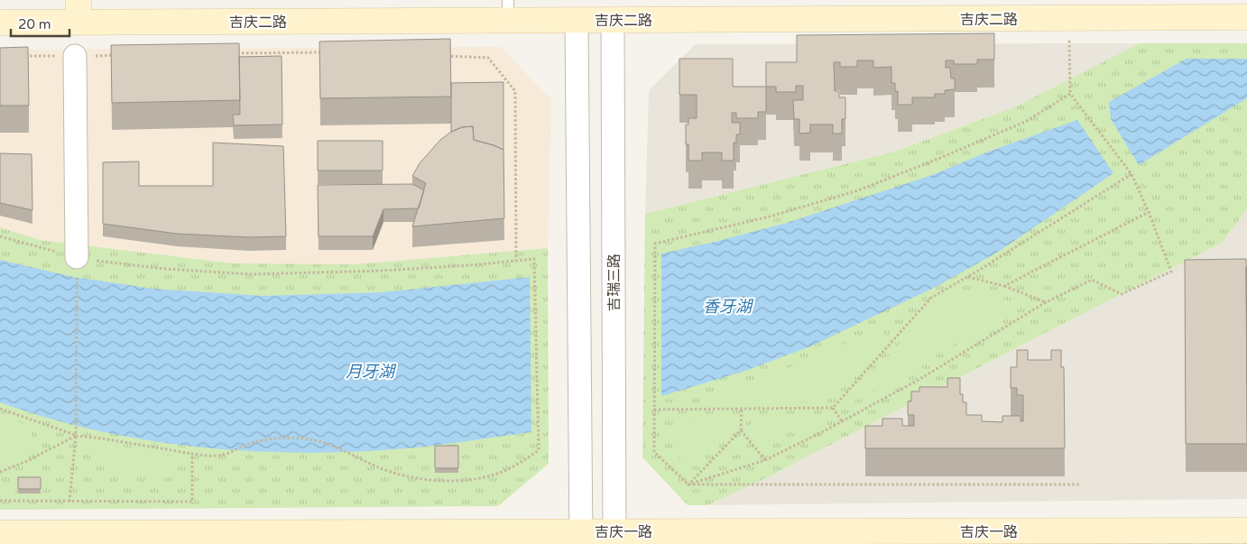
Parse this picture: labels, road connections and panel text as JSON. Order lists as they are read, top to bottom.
{
  "streets": {
    "street": ["吉庆二路", "吉瑞三路", "吉庆一路"]
  },
  "crossings": [
    ["吉庆二路", "吉瑞三路"],
    ["吉瑞三路", "吉庆一路"]
  ],
  "water": ["香牙湖", "月牙湖"],
  "scale_bar": "20 m"
}
